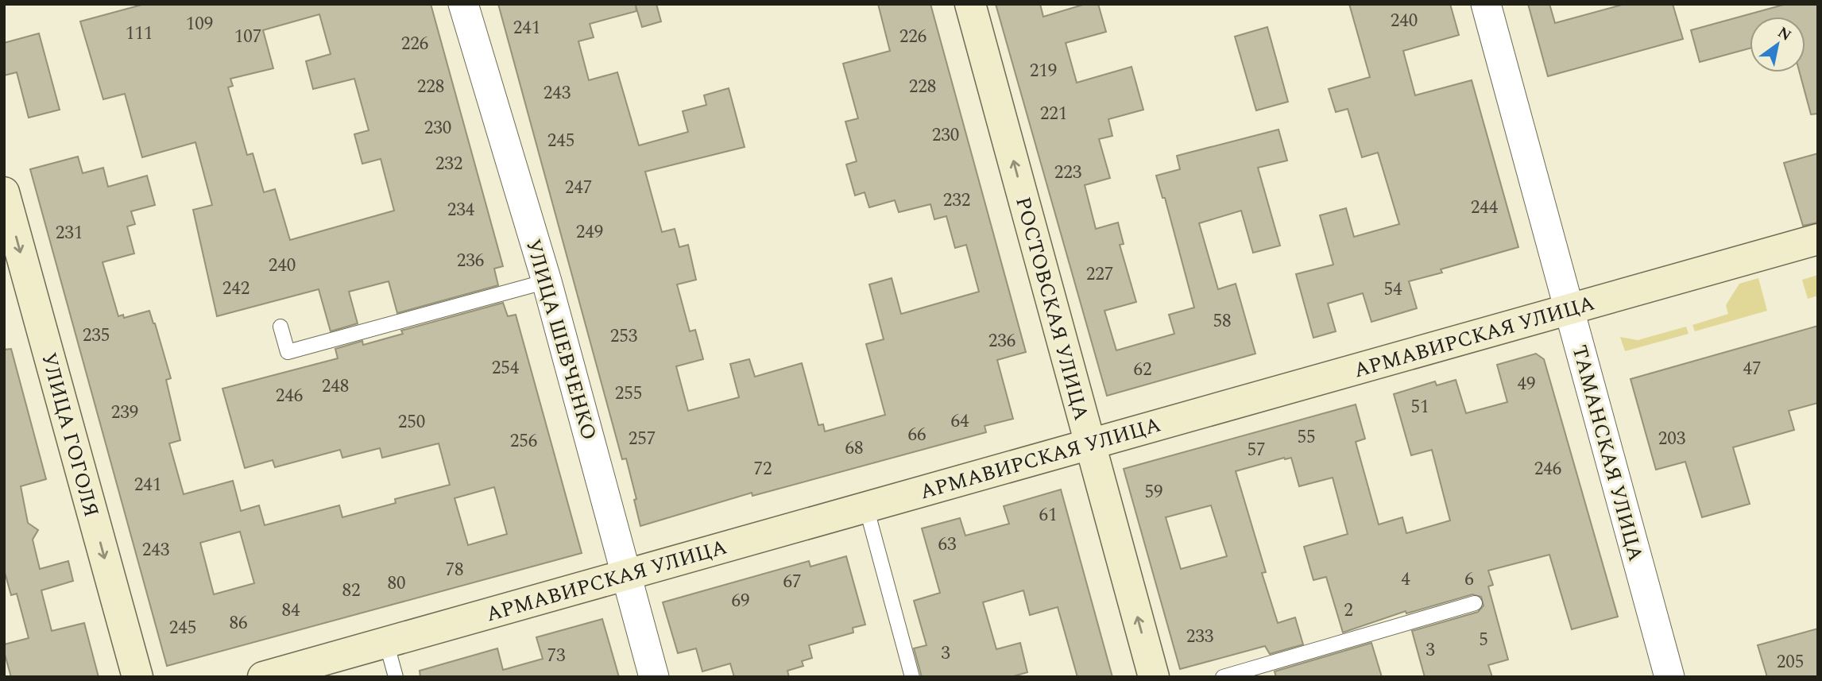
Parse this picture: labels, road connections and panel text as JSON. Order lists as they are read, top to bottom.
{
  "streets": {
    "street": [
      "РОСТОВСКАЯ УЛИЦА",
      "АРМАВИРСКАЯ УЛИЦА",
      "УЛИЦА ШЕВЧЕНКО",
      "УЛИЦА ГОГОЛЯ",
      "ТАМАНСКАЯ УЛИЦА"
    ]
  },
  "crossings": [
    ["РОСТОВСКАЯ УЛИЦА", "АРМАВИРСКАЯ УЛИЦА"],
    ["АРМАВИРСКАЯ УЛИЦА", "УЛИЦА ШЕВЧЕНКО"],
    ["АРМАВИРСКАЯ УЛИЦА", "ТАМАНСКАЯ УЛИЦА"]
  ],
  "one_way": ["РОСТОВСКАЯ УЛИЦА", "УЛИЦА ГОГОЛЯ"],
  "house_numbers": [
    "240",
    "109",
    "241",
    "111",
    "107",
    "226",
    "226",
    "219",
    "228",
    "228",
    "243",
    "221",
    "230",
    "230",
    "245",
    "232",
    "223",
    "247",
    "232",
    "244",
    "234",
    "249",
    "231",
    "236",
    "240",
    "227",
    "242",
    "54",
    "58",
    "235",
    "253",
    "236",
    "254",
    "47",
    "62",
    "49",
    "248",
    "255",
    "246",
    "51",
    "239",
    "64",
    "250",
    "66",
    "55",
    "257",
    "203",
    "256",
    "68",
    "57",
    "72",
    "246",
    "241",
    "59",
    "61",
    "63",
    "243",
    "78",
    "4",
    "6",
    "67",
    "80",
    "82",
    "69",
    "84",
    "2",
    "86",
    "245",
    "233",
    "5",
    "3",
    "3",
    "73",
    "205"
  ],
  "north": "top right"
}
